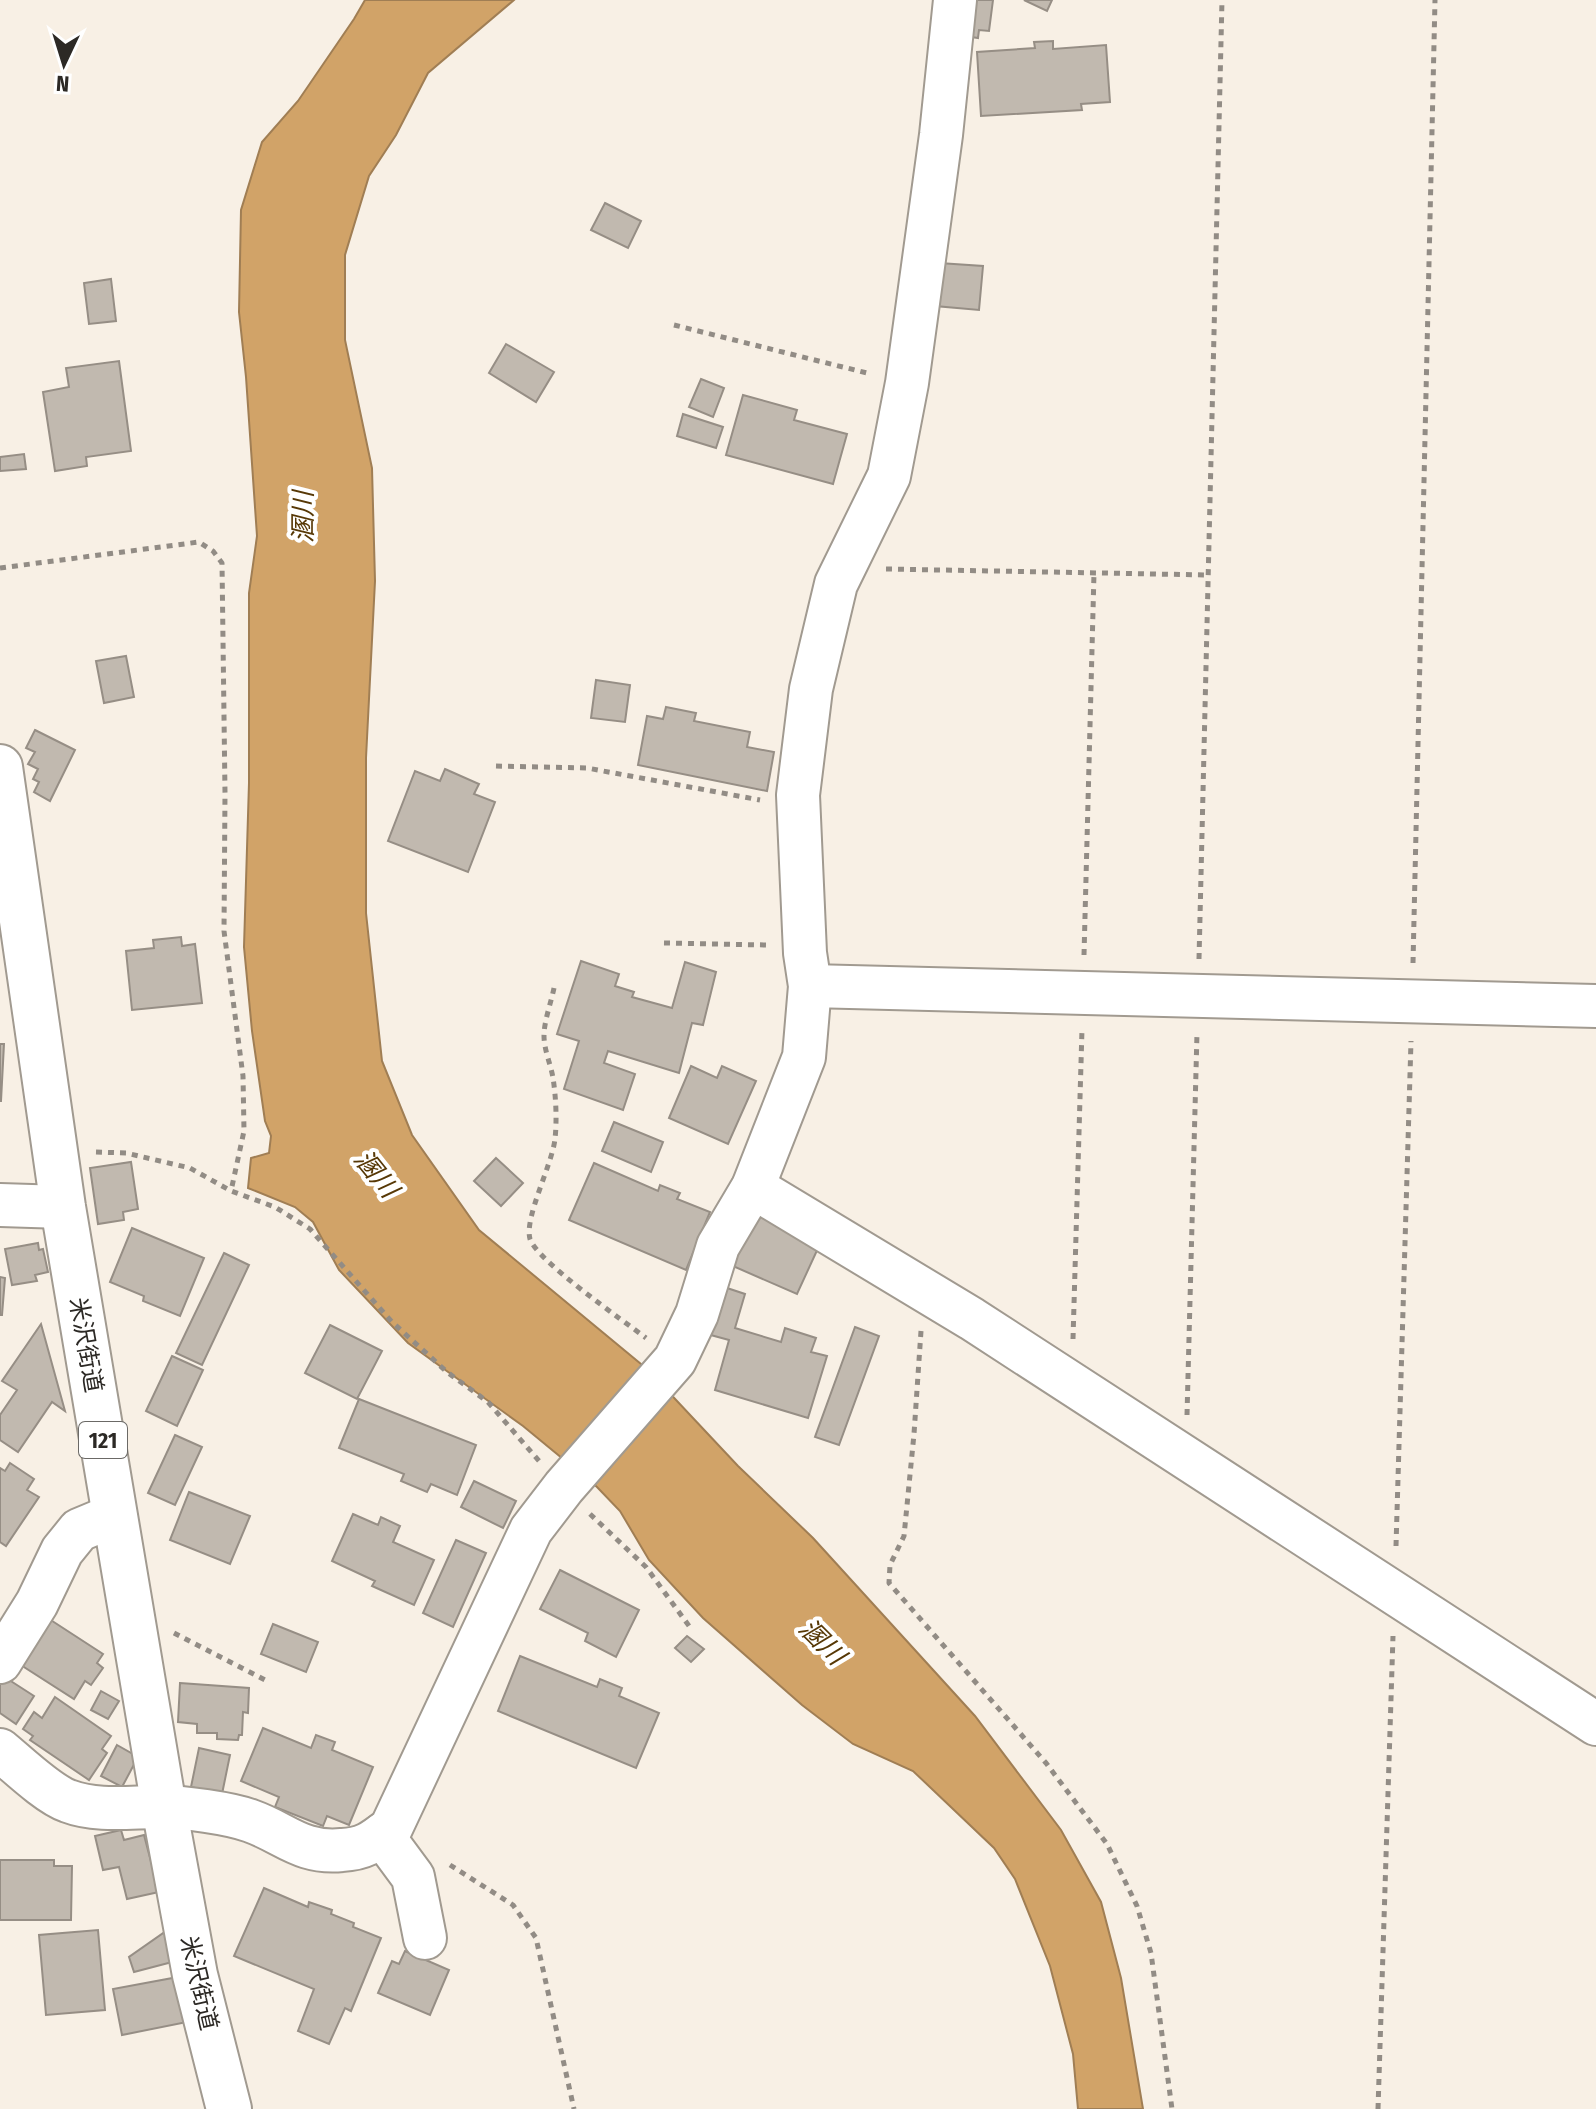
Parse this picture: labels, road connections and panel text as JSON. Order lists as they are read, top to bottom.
{
  "streets": {
    "highway": ["米沢街道", "121"]
  },
  "water": ["溷川"],
  "north": "bottom"
}
